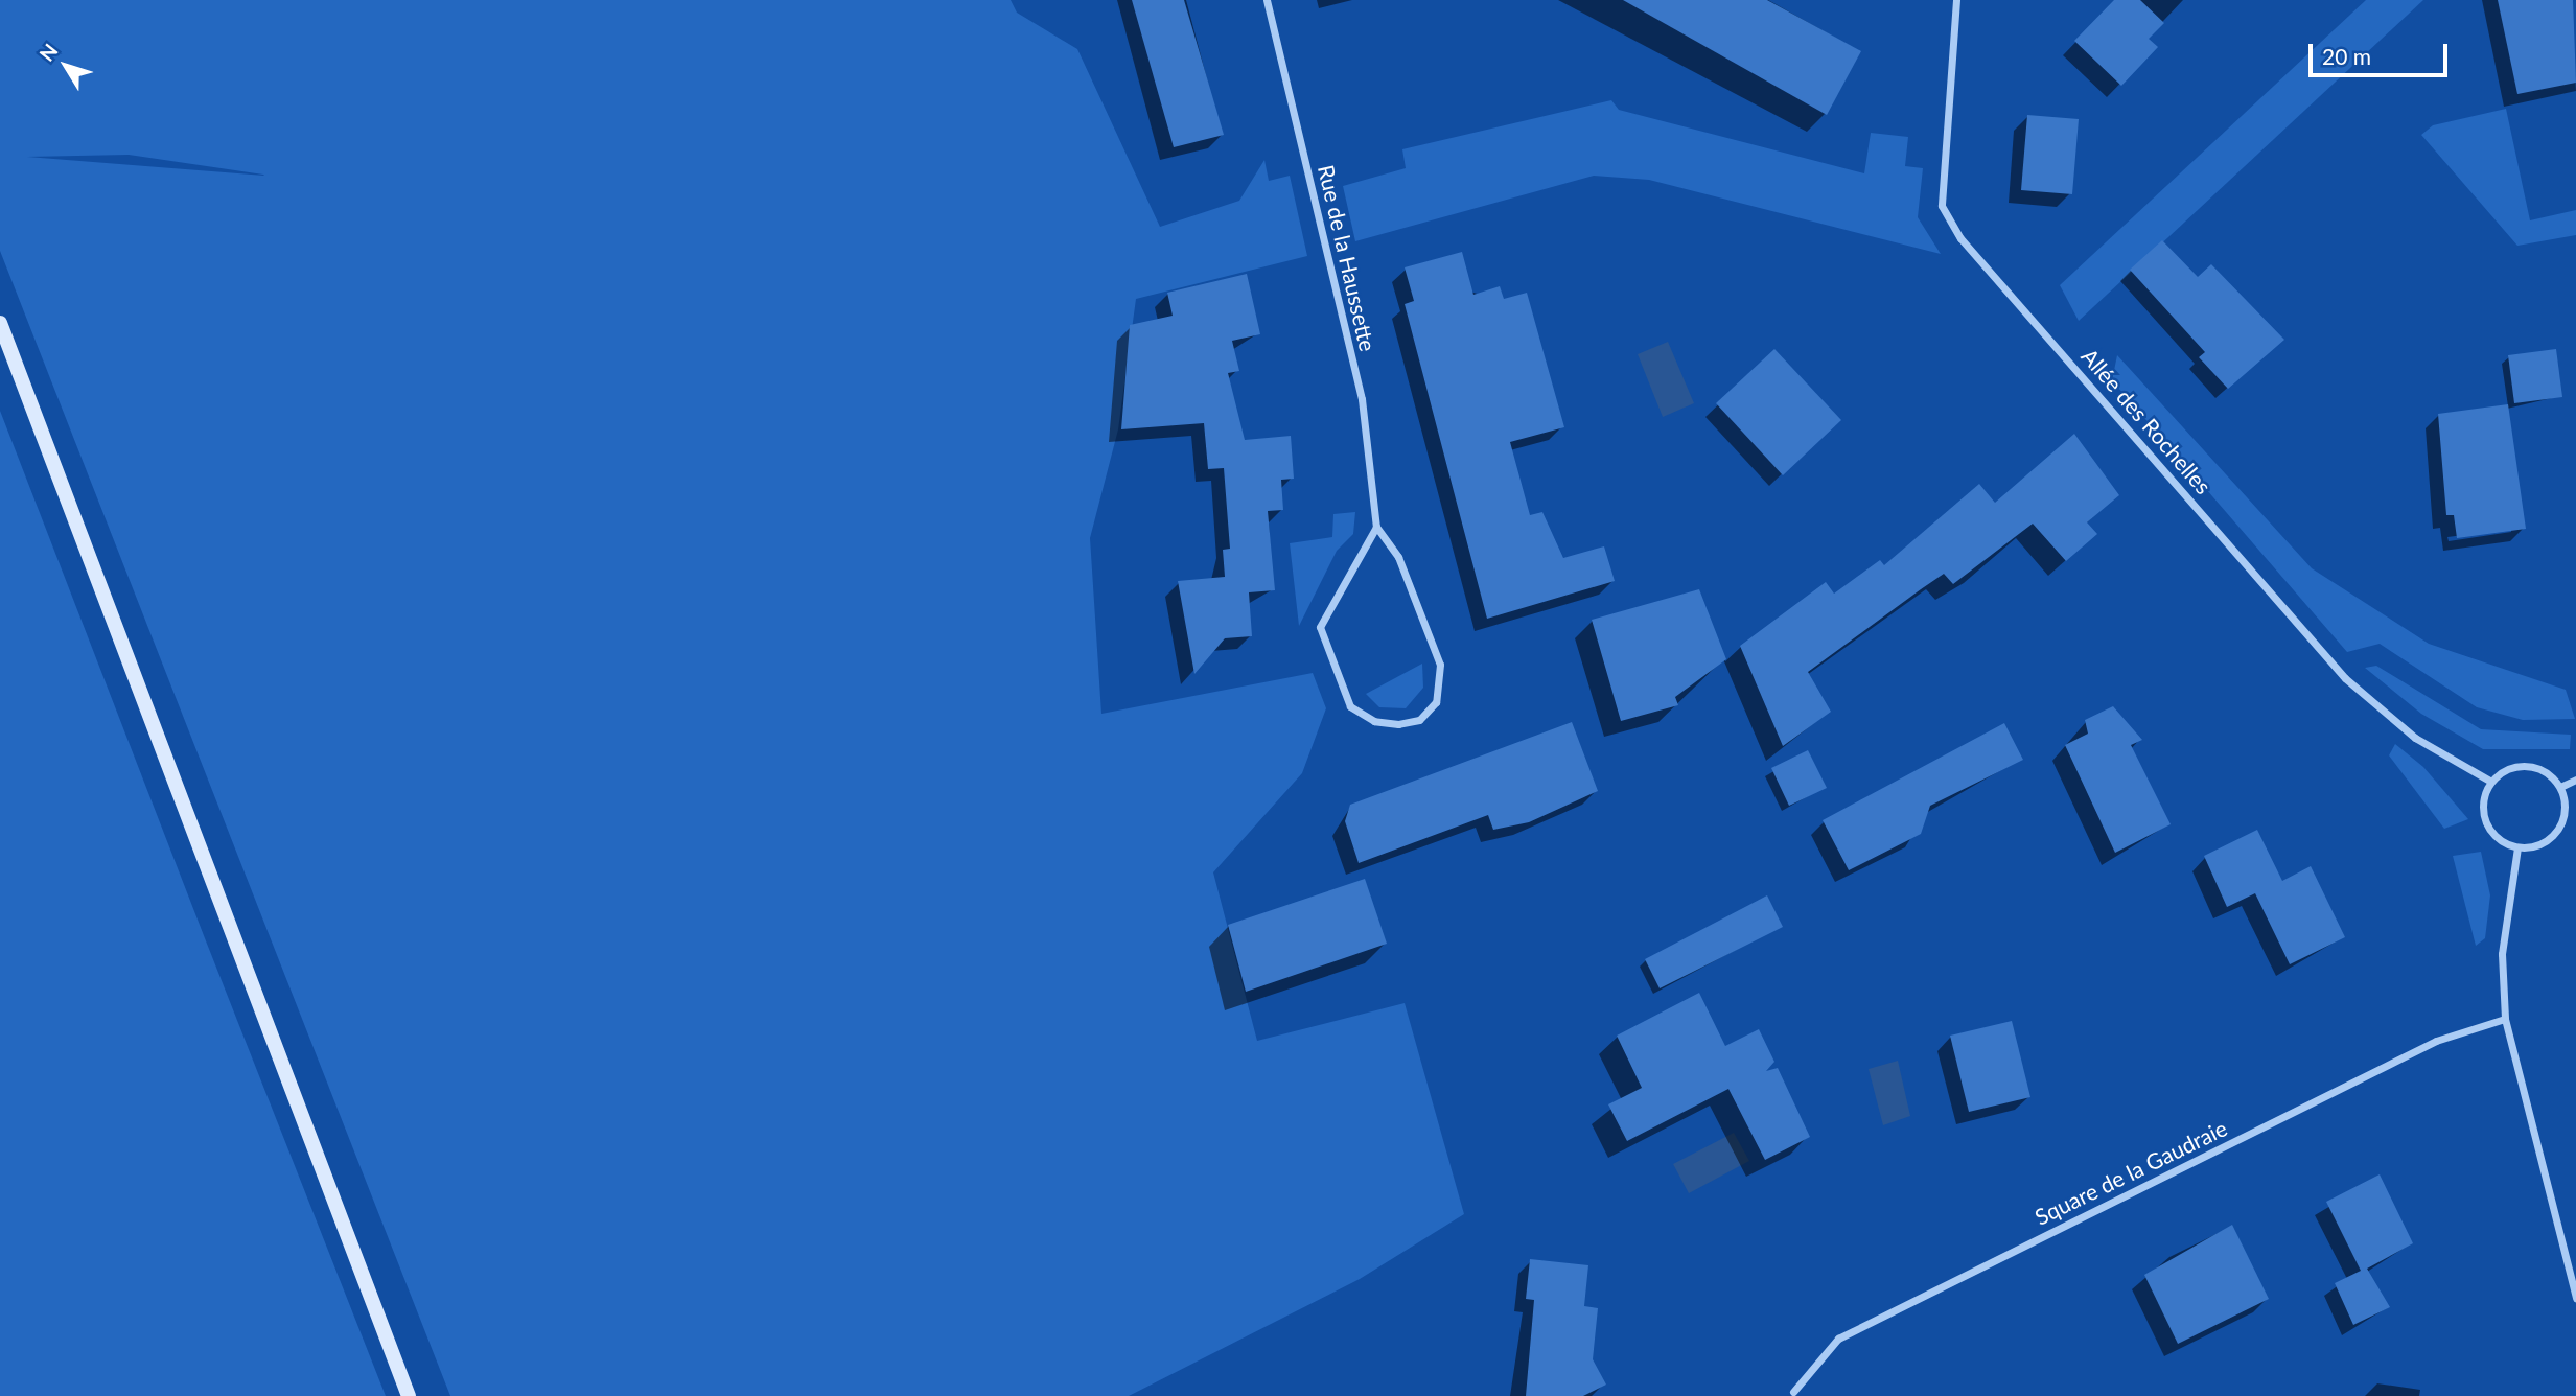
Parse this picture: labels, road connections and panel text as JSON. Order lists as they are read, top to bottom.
{
  "streets": {
    "street": ["Rue de la Haussette", "Allée des Rochelles", "Square de la Gaudraie"]
  },
  "scale_bar": "20 m",
  "north": "top left"
}
